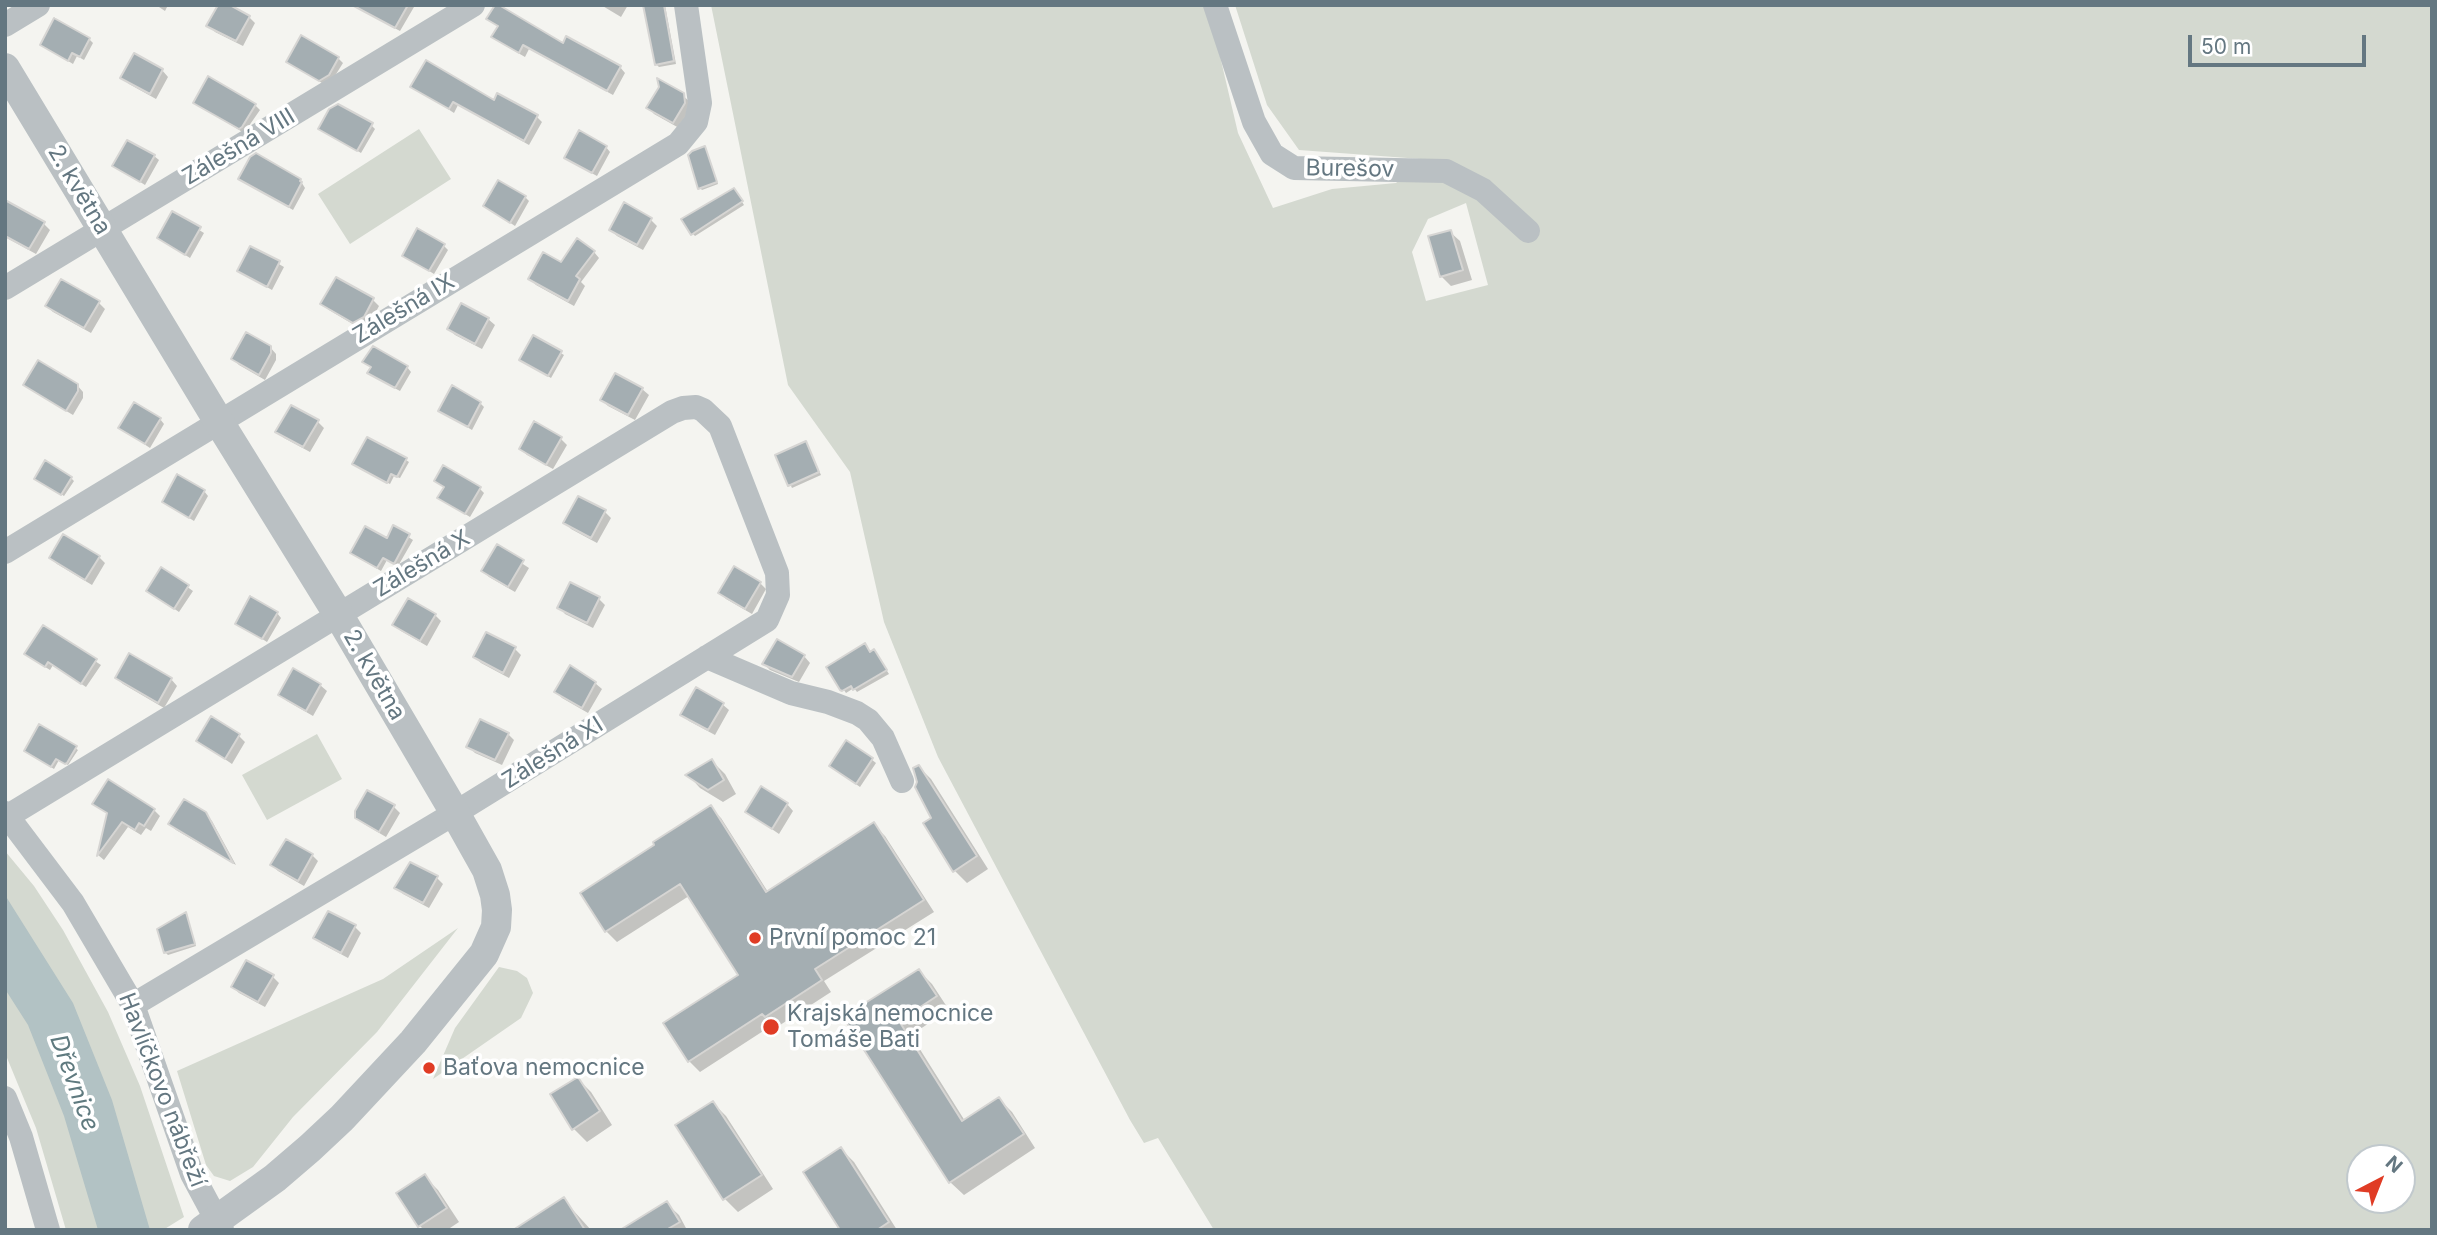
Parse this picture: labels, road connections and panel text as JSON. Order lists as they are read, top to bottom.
{
  "streets": {
    "street": [
      "Zálešná VIII",
      "Burešov",
      "2. května",
      "Zálešná IX",
      "Zálešná X",
      "Zálešná XI",
      "Havlíčkovo nábřeží"
    ]
  },
  "crossings": [
    ["Zálešná VIII", "2. května"],
    ["2. května", "Zálešná IX"],
    ["2. května", "Zálešná X"],
    ["2. května", "Zálešná XI"],
    ["2. května", "Havlíčkovo nábřeží"],
    ["Zálešná X", "Zálešná XI"],
    ["Zálešná X", "Havlíčkovo nábřeží"],
    ["Zálešná XI", "Havlíčkovo nábřeží"]
  ],
  "water": ["Dřevnice"],
  "places": ["První pomoc 21", "Krajská nemocnice Tomáše Bati", "Baťova nemocnice"],
  "scale_bar": "50 m",
  "north": "top right"
}
